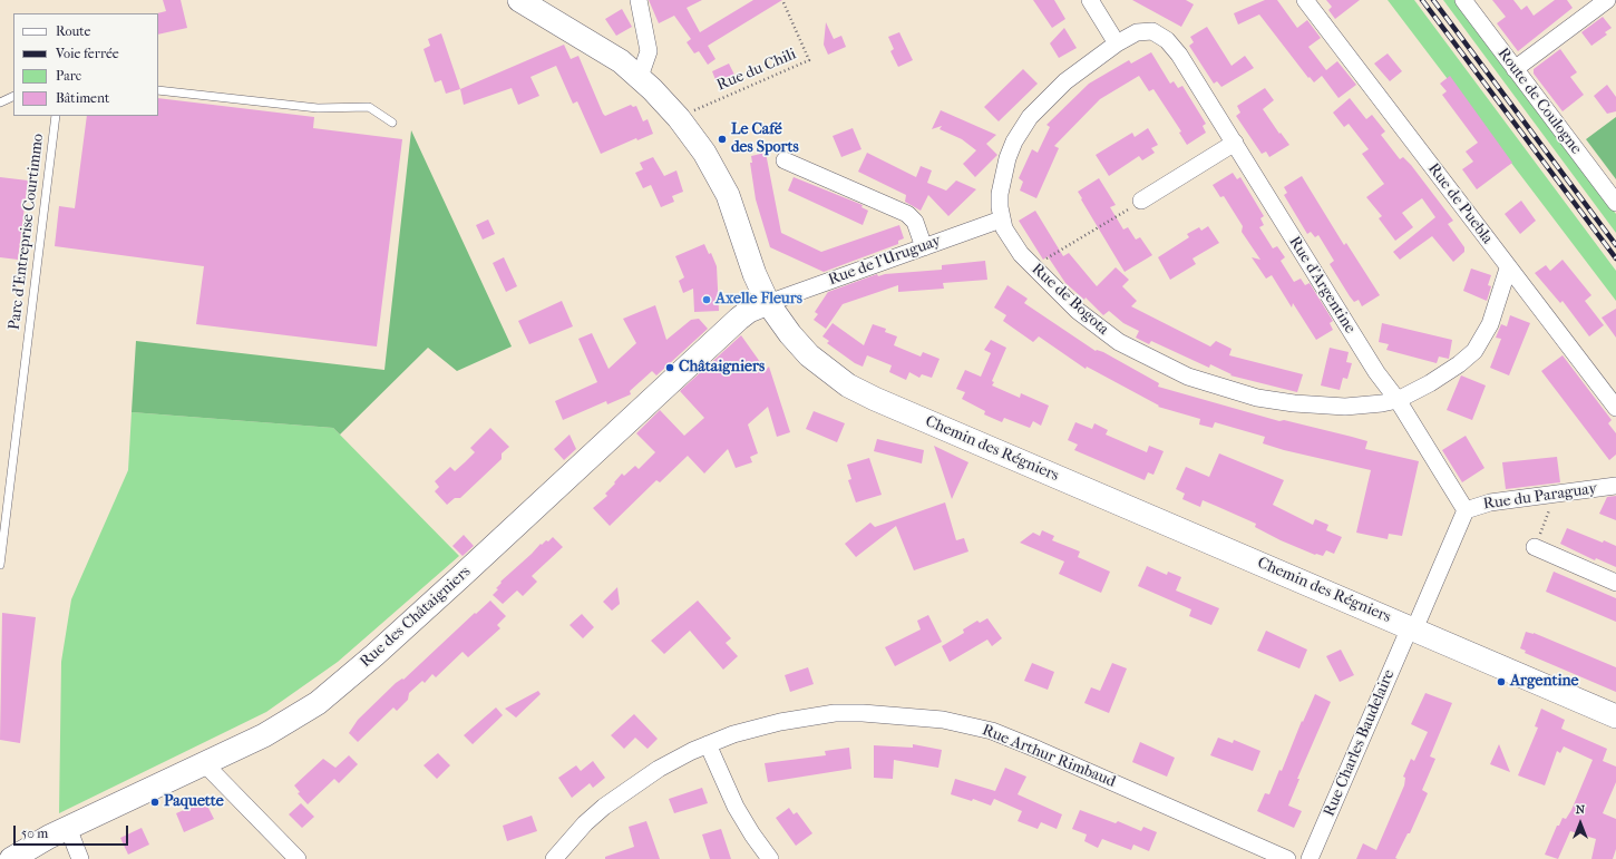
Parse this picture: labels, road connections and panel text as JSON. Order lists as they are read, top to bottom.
{
  "streets": {
    "main road": ["Chemin des Régniers", "Rue des Châtaigniers"],
    "street": [
      "Route de Coulogne",
      "Rue de Puebla",
      "Rue de l'Uruguay",
      "Rue d'Argentine",
      "Rue de Bogota",
      "Rue du Paraguay",
      "Rue Charles Baudelaire",
      "Rue Arthur Rimbaud"
    ],
    "lane": ["Parc d'Entreprise Courtimmo"],
    "path": ["Rue du Chili"]
  },
  "crossings": [
    ["Rue du Chili", "Chemin des Régniers"],
    ["Rue de l'Uruguay", "Rue de Bogota"],
    ["Rue de l'Uruguay", "Chemin des Régniers"],
    ["Rue de l'Uruguay", "Rue des Châtaigniers"],
    ["Rue d'Argentine", "Rue de Bogota"],
    ["Rue d'Argentine", "Rue du Paraguay"],
    ["Chemin des Régniers", "Rue des Châtaigniers"],
    ["Chemin des Régniers", "Rue Charles Baudelaire"]
  ],
  "places": [
    "Le Café des Sports",
    "Axelle Fleurs",
    "Châtaigniers",
    "Argentine",
    "Paquette"
  ],
  "legend": [
    "Route",
    "Voie ferrée",
    "Parc",
    "Bâtiment"
  ],
  "scale_bar": "50 m",
  "north": "top"
}
